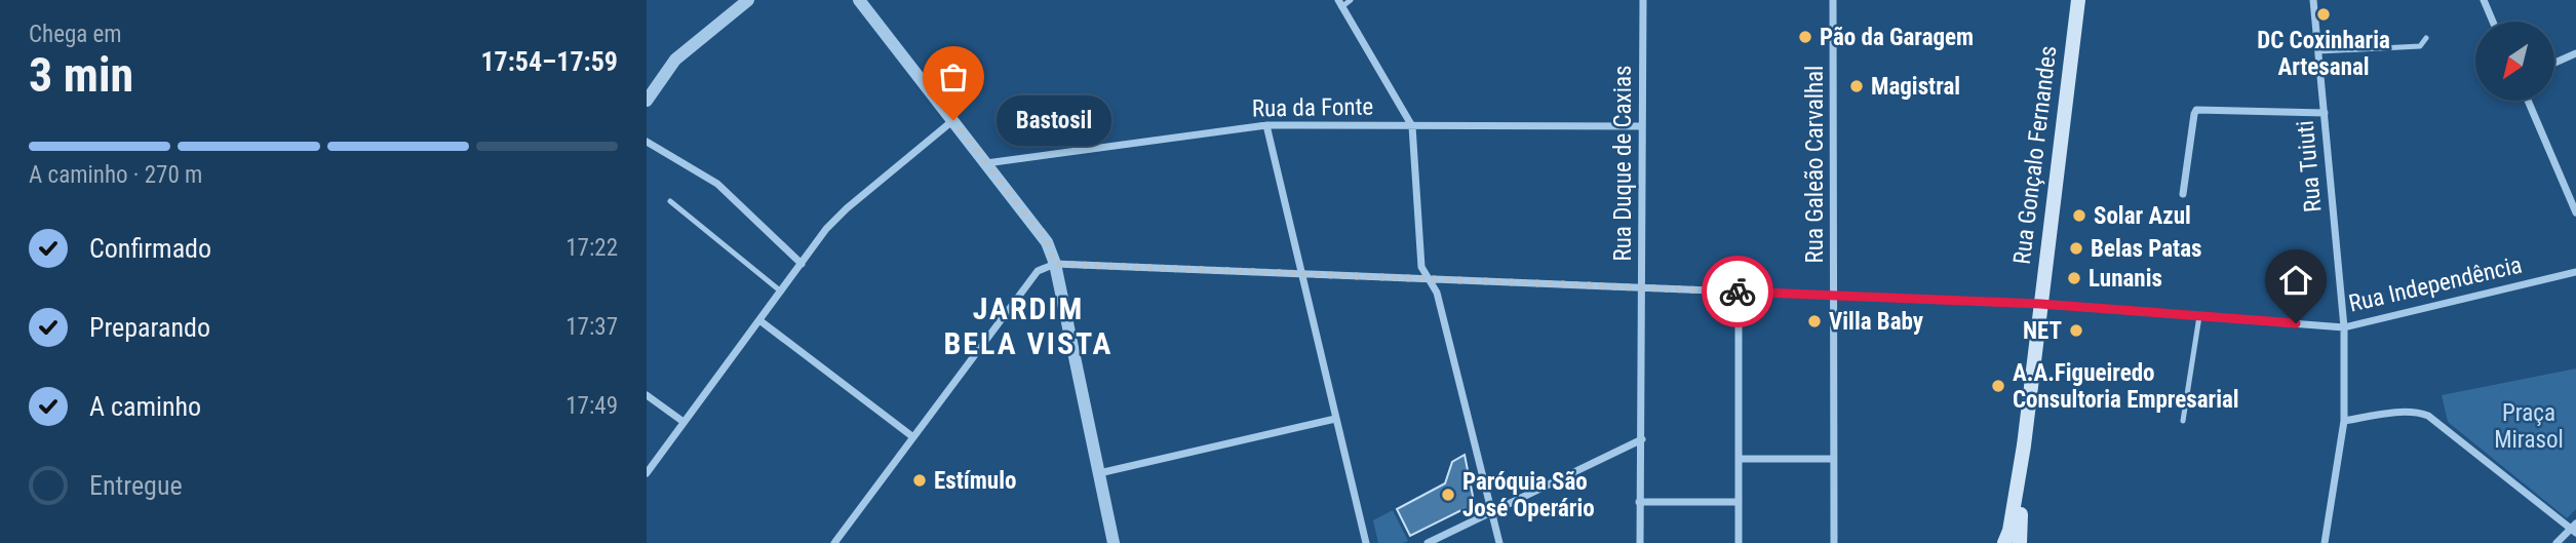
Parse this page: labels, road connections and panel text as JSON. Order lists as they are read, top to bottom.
{
  "streets": {
    "main road": ["Rua Gonçalo Fernandes"],
    "street": [
      "Rua da Fonte",
      "Rua Duque de Caxias",
      "Rua Galeão Carvalhal",
      "Rua Tuiuti",
      "Rua Independência"
    ]
  },
  "crossings": [
    ["Rua da Fonte", "Rua Duque de Caxias"],
    ["Rua Gonçalo Fernandes", "Rua Independência"],
    ["Rua Duque de Caxias", "Rua Independência"],
    ["Rua Galeão Carvalhal", "Rua Independência"],
    ["Rua Tuiuti", "Rua Independência"]
  ],
  "districts": ["JARDIM BELA VISTA"],
  "parks": ["Praça Mirasol"],
  "places": [
    "DC Coxinharia Artesanal",
    "Pão da Garagem",
    "Magistral",
    "Bastosil",
    "Solar Azul",
    "Belas Patas",
    "Lunanis",
    "Villa Baby",
    "NET",
    "A.A.Figueiredo Consultoria Empresarial",
    "Estímulo",
    "Paróquia São José Operário"
  ],
  "north": "bottom left",
  "page": {
    "heading": ["3 min", "Chega em", "17:54–17:59"],
    "bubble": "Bastosil",
    "bar": "A caminho · 270 m",
    "list": [
      ["Confirmado", "17:22"],
      ["Preparando", "17:37"],
      ["A caminho", "17:49"],
      "Entregue"
    ]
  }
}
